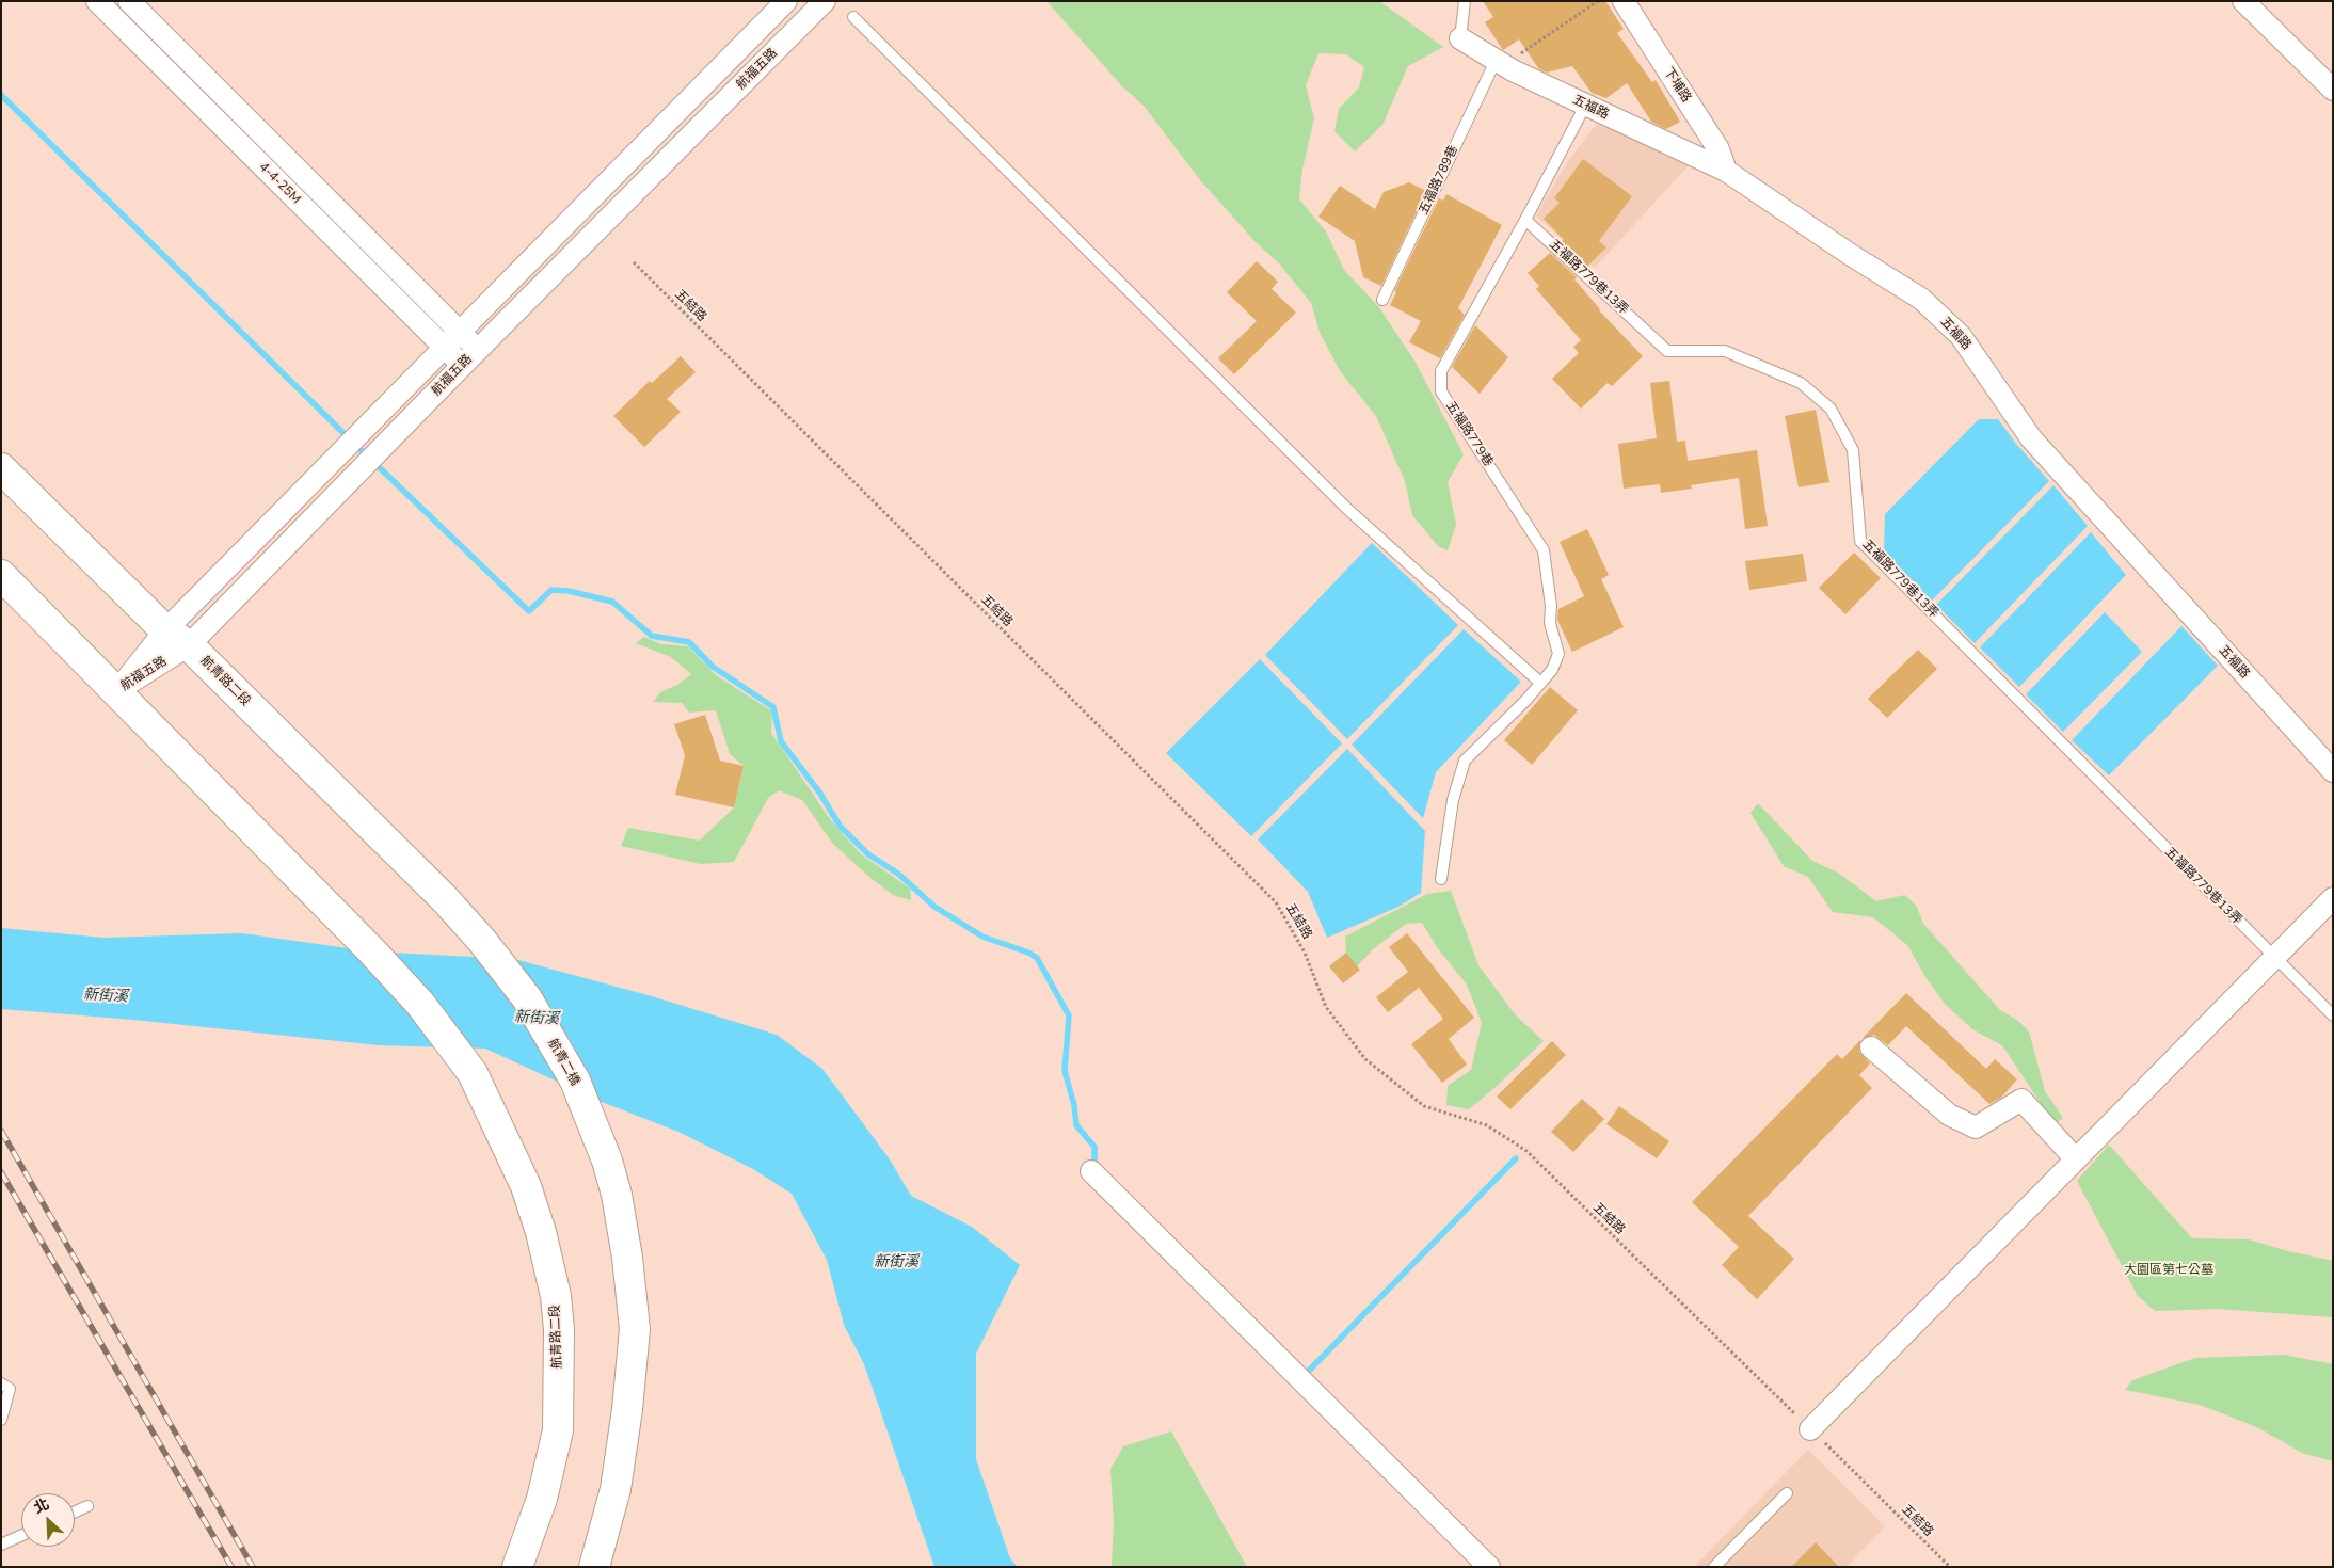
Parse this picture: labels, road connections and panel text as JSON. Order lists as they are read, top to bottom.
{
  "streets": {
    "street": [
      "航福五路",
      "下埔路",
      "五福路",
      "4-4-25M",
      "航青路二段",
      "航青二橋"
    ],
    "lane": ["五福路789巷", "五福路779巷13弄", "五福路779巷"],
    "path": ["五結路"]
  },
  "crossings": [
    ["航福五路", "4-4-25M"],
    ["航福五路", "航青路二段"],
    ["下埔路", "五福路"],
    ["五福路", "五福路789巷"],
    ["五福路", "五福路779巷"],
    ["五福路779巷13弄", "五福路779巷"],
    ["航青路二段", "航青二橋"]
  ],
  "water": ["新街溪"],
  "parks": ["大園區第七公墓"],
  "north": "top left"
}
